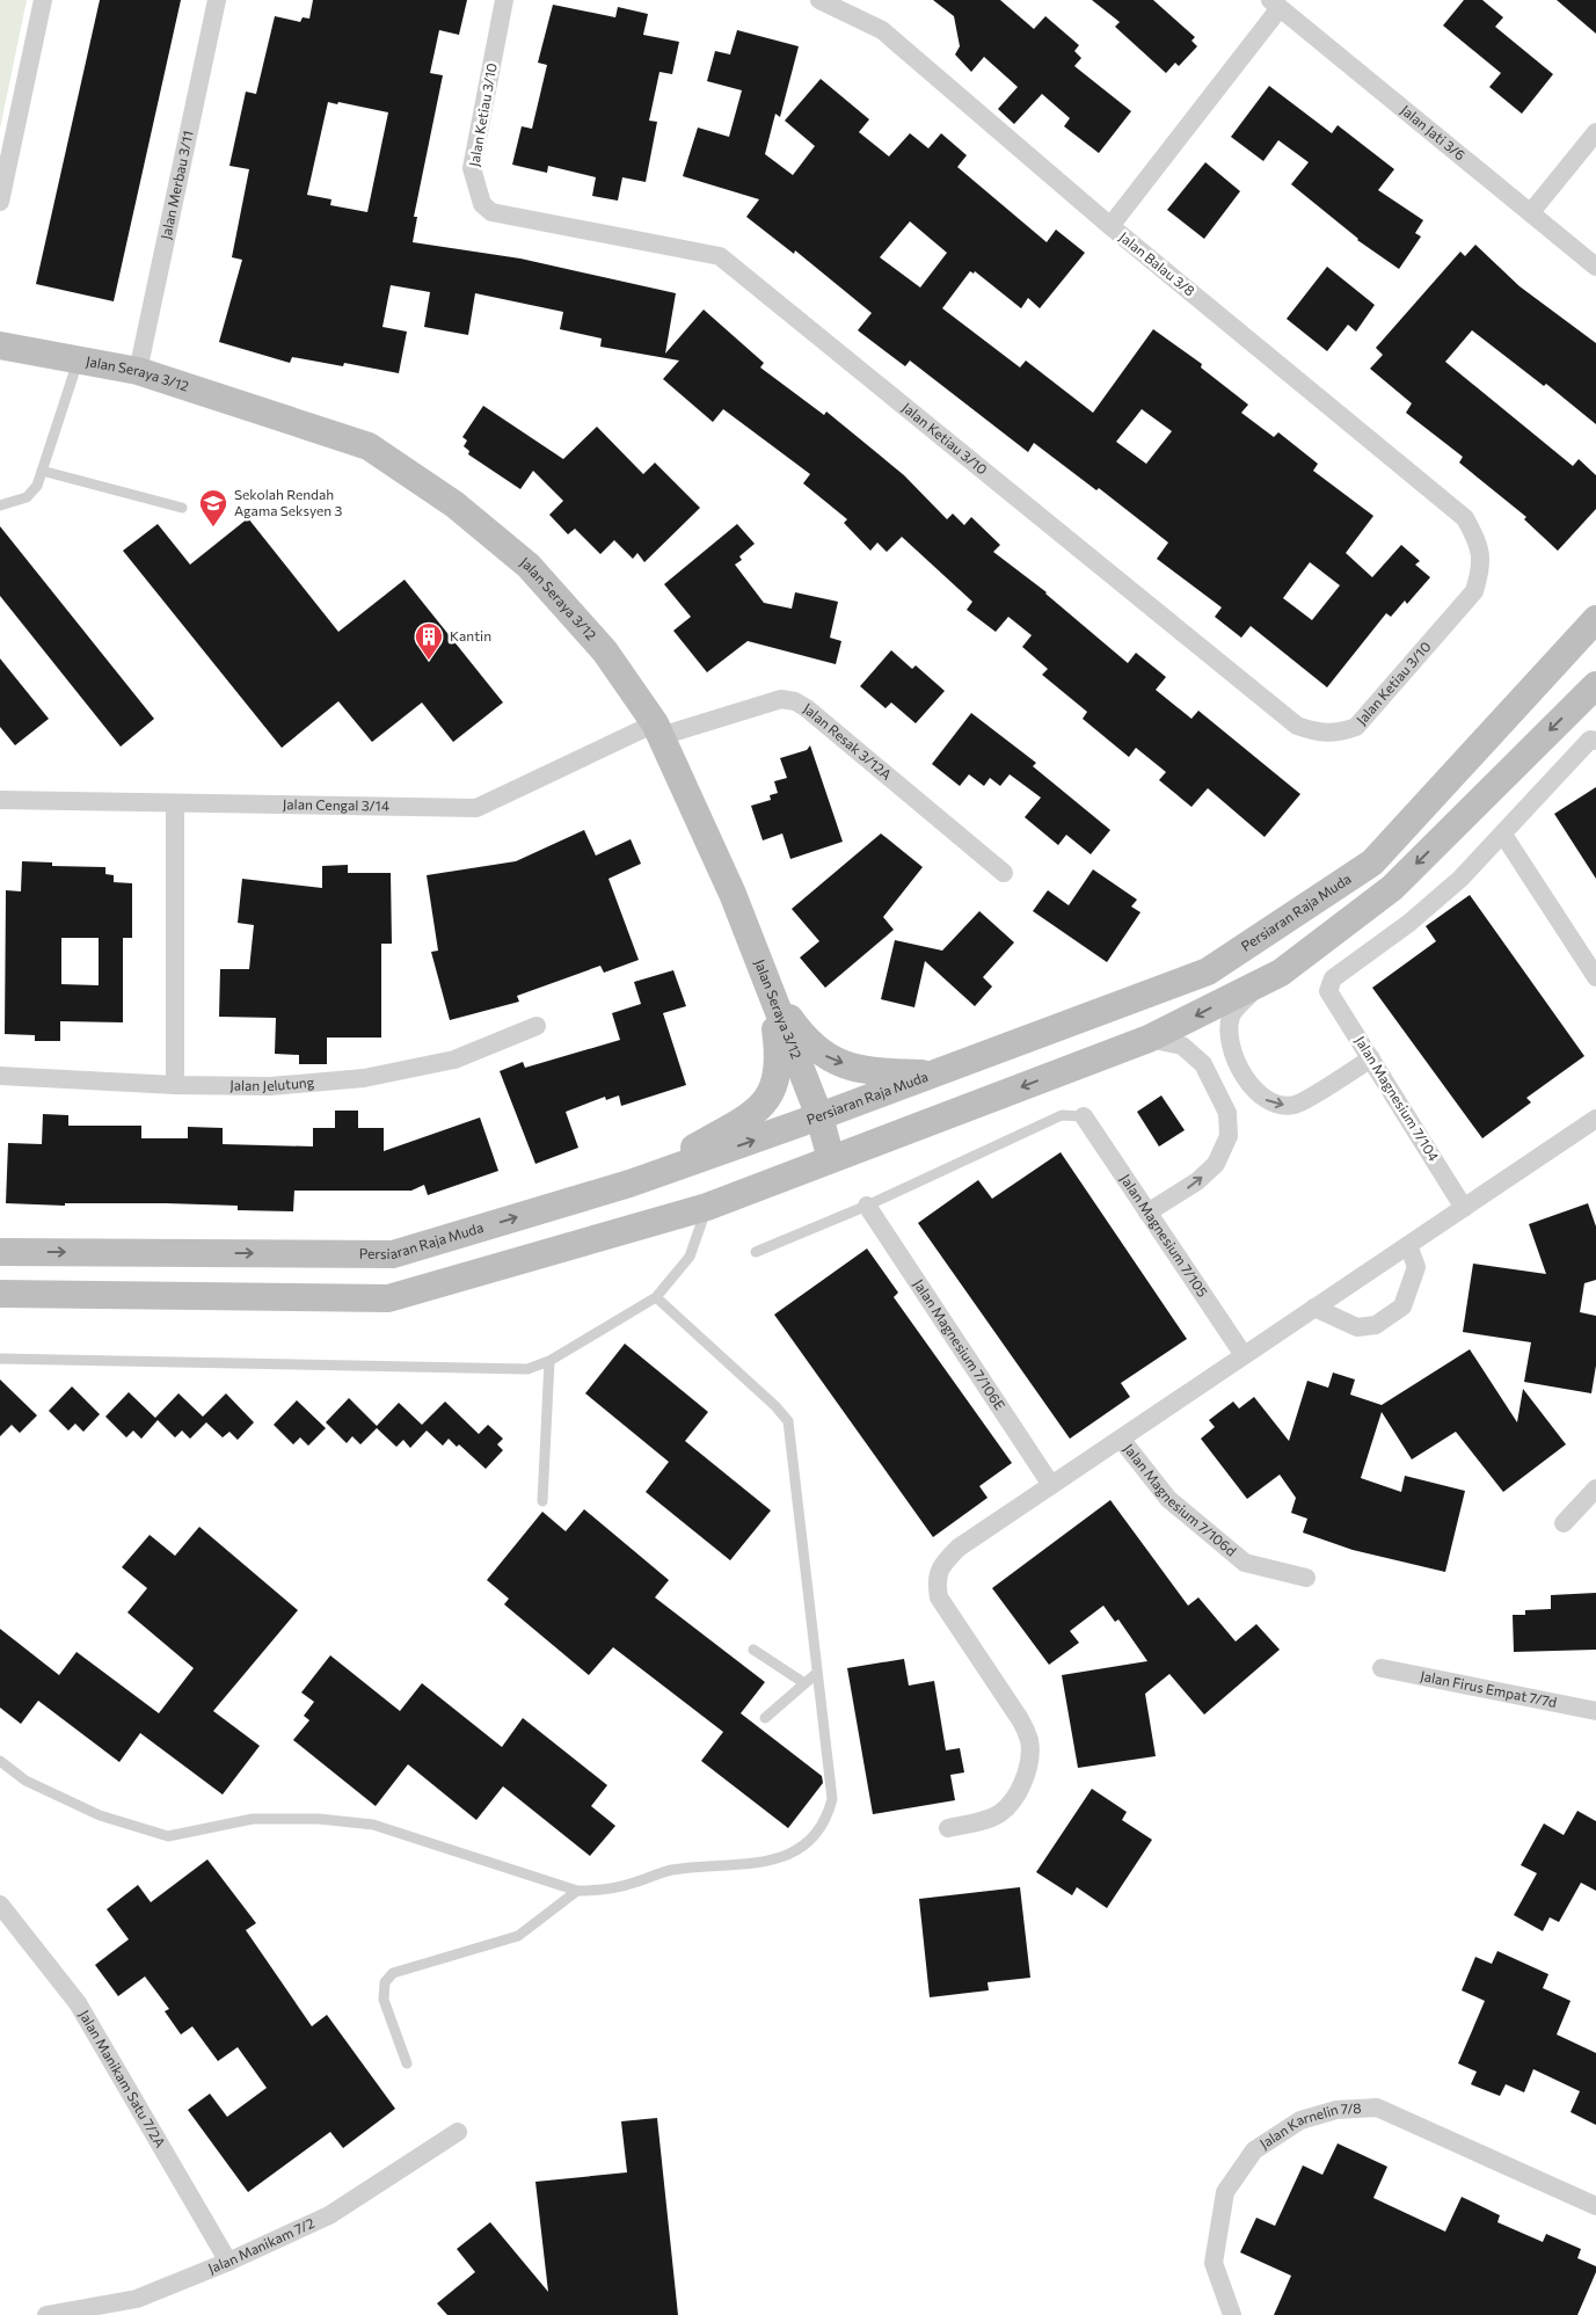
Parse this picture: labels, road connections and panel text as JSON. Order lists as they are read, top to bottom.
{
  "streets": {
    "main road": ["Jalan Seraya 3/12", "Persiaran Raja Muda"],
    "street": [
      "Jalan Ketiau 3/10",
      "Jalan Jati 3/6",
      "Jalan Merbau 3/11",
      "Jalan Balau 3/8",
      "Jalan Resak 3/12A",
      "Jalan Cengal 3/14",
      "Jalan Jelutung",
      "Jalan Magnesium 7/104",
      "Jalan Magnesium 7/105",
      "Jalan Magnesium 7/106E",
      "Jalan Magnesium 7/106d",
      "Jalan Firus Empat 7/7d",
      "Jalan Manikam Satu 7/2A",
      "Jalan Karnelin 7/8",
      "Jalan Manikam 7/2"
    ]
  },
  "crossings": [
    ["Jalan Ketiau 3/10", "Jalan Balau 3/8"],
    ["Jalan Merbau 3/11", "Jalan Seraya 3/12"],
    ["Jalan Seraya 3/12", "Jalan Resak 3/12A"],
    ["Jalan Seraya 3/12", "Jalan Cengal 3/14"],
    ["Jalan Seraya 3/12", "Persiaran Raja Muda"],
    ["Jalan Resak 3/12A", "Jalan Cengal 3/14"],
    ["Jalan Manikam Satu 7/2A", "Jalan Manikam 7/2"]
  ],
  "places": {
    "school or university": ["Sekolah Rendah Agama Seksyen 3"],
    "building": ["Kantin"]
  }
}
